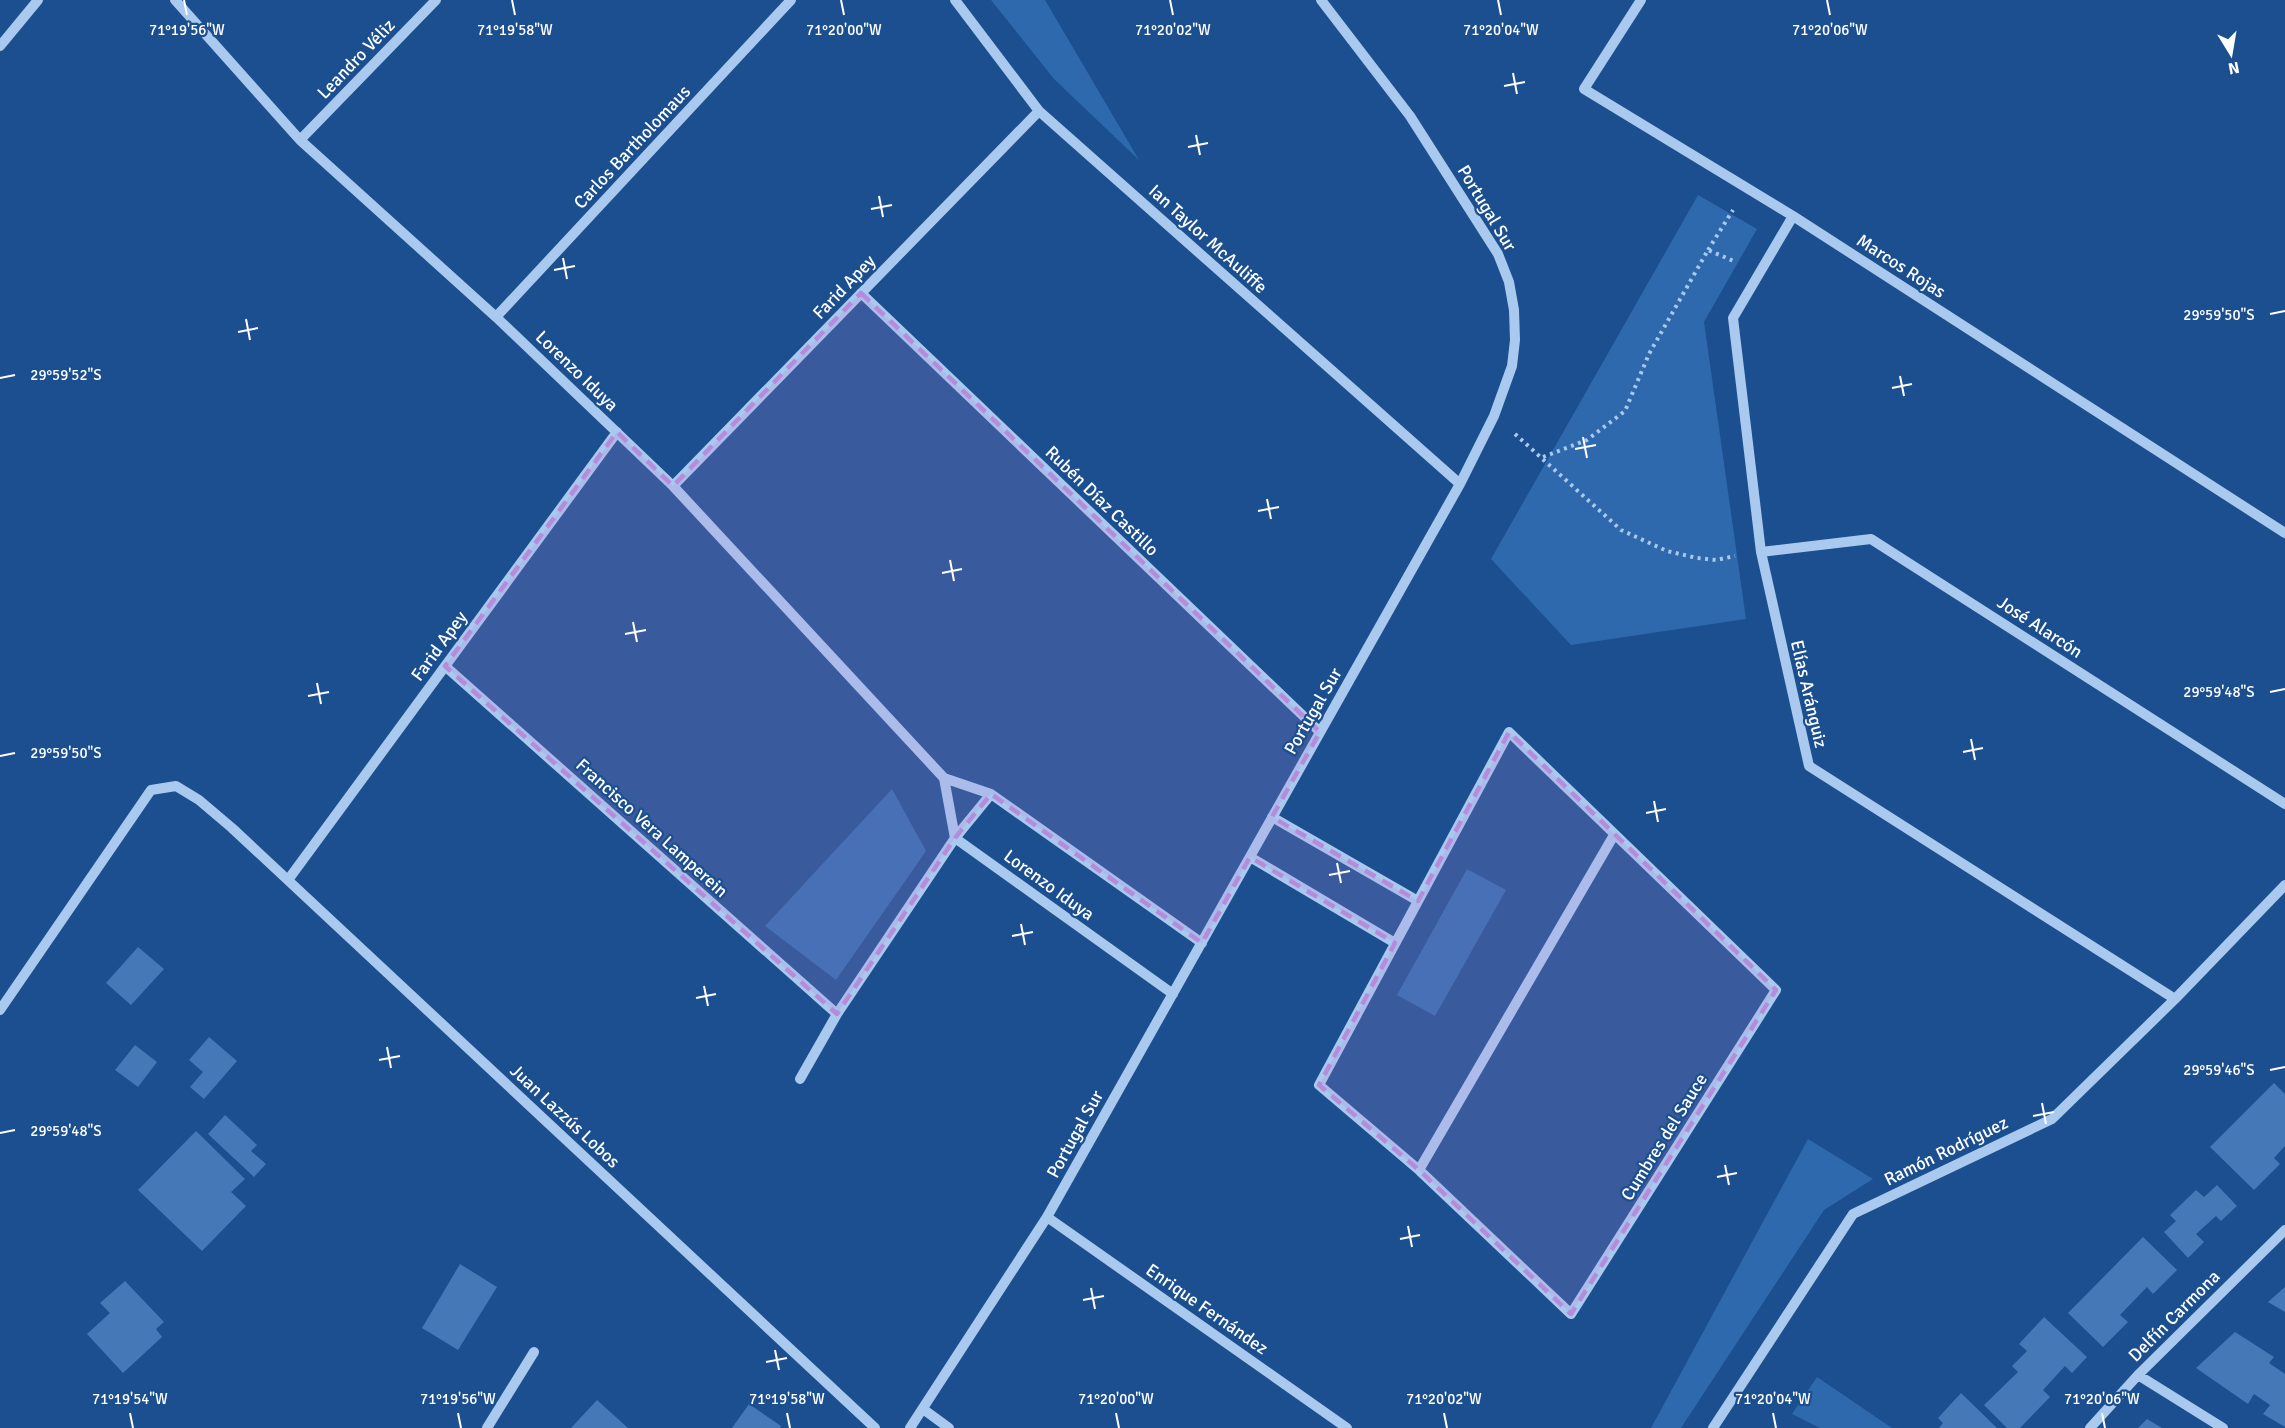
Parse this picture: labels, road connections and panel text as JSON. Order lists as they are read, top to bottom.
{
  "streets": {
    "street": [
      "Leandro Véliz",
      "Carlos Bartholomaus",
      "Portugal Sur",
      "Ian Taylor McAuliffe",
      "Marcos Rojas",
      "Farid Apey",
      "Lorenzo Iduya",
      "Rubén Díaz Castillo",
      "José Alarcón",
      "Elías Aránguiz",
      "Francisco Vera Lamperein",
      "Juan Lazzús Lobos",
      "Cumbres del Sauce",
      "Ramón Rodríguez",
      "Enrique Fernández",
      "Delfín Carmona"
    ]
  },
  "crossings": [
    ["Leandro Véliz", "Lorenzo Iduya"],
    ["Carlos Bartholomaus", "Lorenzo Iduya"],
    ["Portugal Sur", "Ian Taylor McAuliffe"],
    ["Portugal Sur", "Lorenzo Iduya"],
    ["Portugal Sur", "Rubén Díaz Castillo"],
    ["Portugal Sur", "Enrique Fernández"],
    ["Ian Taylor McAuliffe", "Farid Apey"],
    ["Marcos Rojas", "Elías Aránguiz"],
    ["Farid Apey", "Lorenzo Iduya"],
    ["Farid Apey", "Rubén Díaz Castillo"],
    ["Farid Apey", "Francisco Vera Lamperein"],
    ["Farid Apey", "Juan Lazzús Lobos"],
    ["José Alarcón", "Elías Aránguiz"],
    ["Elías Aránguiz", "Ramón Rodríguez"]
  ],
  "north": "bottom",
  "coordinates": [
    "71°19'56\"W",
    "71°19'58\"W",
    "71°20'00\"W",
    "71°20'02\"W",
    "71°20'04\"W",
    "71°20'06\"W",
    "29°59'50\"S",
    "29°59'52\"S",
    "29°59'48\"S",
    "29°59'46\"S",
    "71°19'54\"W"
  ]
}
